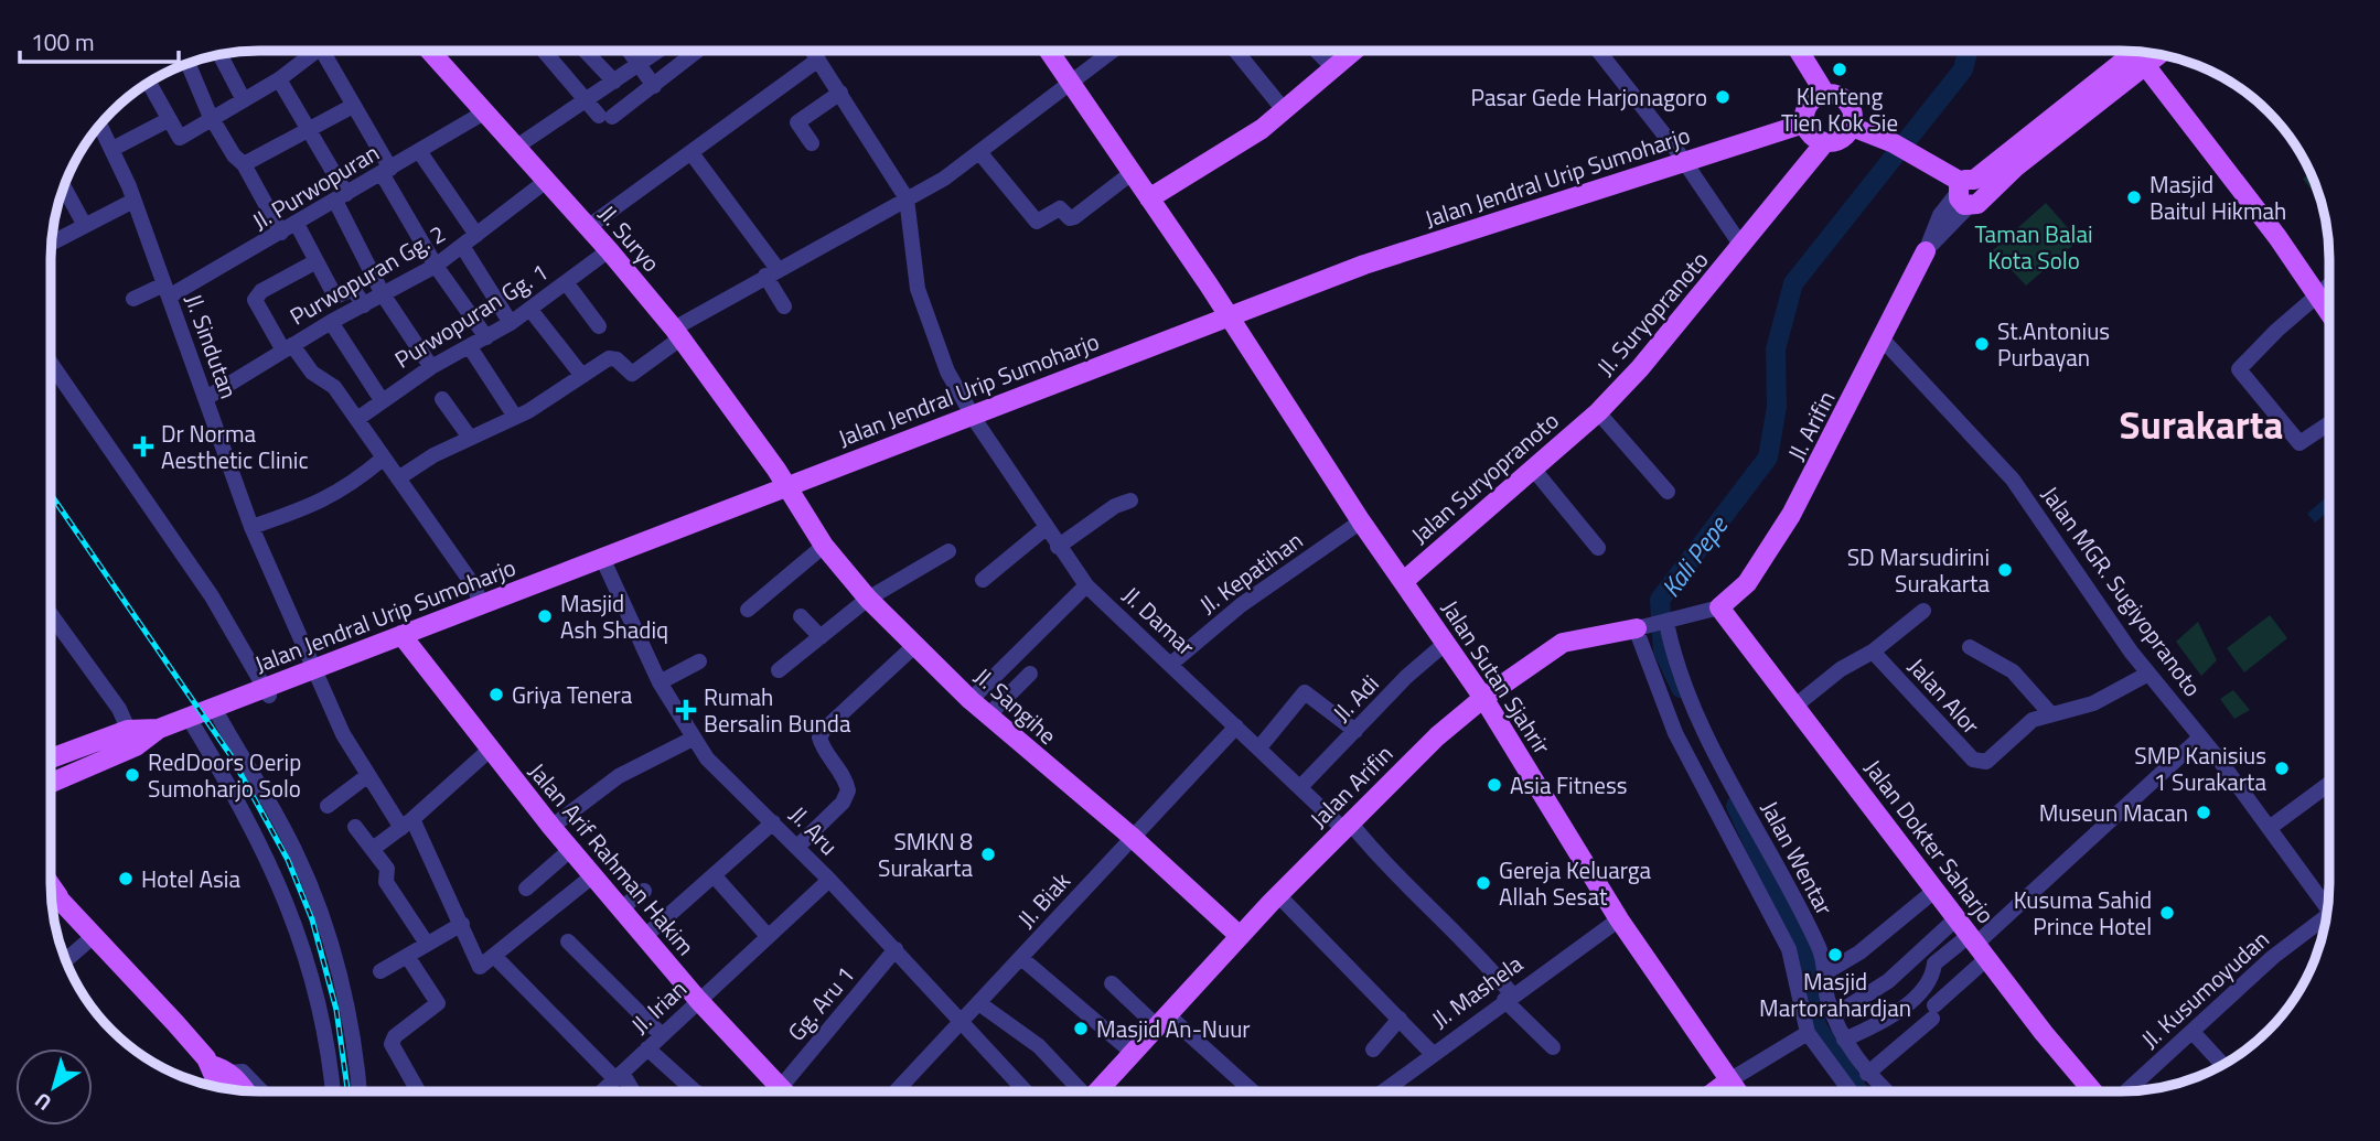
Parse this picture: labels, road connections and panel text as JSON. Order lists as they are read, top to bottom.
{
  "streets": {
    "main road": [
      "Jalan Jendral Urip Sumoharjo",
      "Jl. Suryo",
      "Jl. Suryopranoto",
      "Jl. Arifin",
      "Jalan Suryopranoto",
      "Jalan Sutan Sjahrir",
      "Jl. Sangihe",
      "Jalan Arifin",
      "Jalan Dokter Saharjo",
      "Jalan Arif Rahman Hakim"
    ],
    "street": [
      "Jl. Purwopuran",
      "Purwopuran Gg. 2",
      "Purwopuran Gg. 1",
      "Jl. Sindutan",
      "Jl. Kepatihan",
      "Jalan MGR. Sugiyopranoto",
      "Jl. Damar",
      "Jalan Alor",
      "Jl. Adi",
      "Jl. Aru",
      "Jalan Wentar",
      "Jl. Biak",
      "Jl. Kusumoyudan",
      "Jl. Mashela",
      "Gg. Aru 1",
      "Jl. Irian"
    ]
  },
  "crossings": [
    ["Jalan Jendral Urip Sumoharjo", "Jl. Suryo"],
    ["Jalan Jendral Urip Sumoharjo", "Jl. Sindutan"],
    ["Jalan Jendral Urip Sumoharjo", "Jl. Damar"],
    ["Jalan Jendral Urip Sumoharjo", "Jalan Sutan Sjahrir"],
    ["Jalan Jendral Urip Sumoharjo", "Jl. Sangihe"],
    ["Jalan Jendral Urip Sumoharjo", "Jl. Aru"],
    ["Jalan Jendral Urip Sumoharjo", "Jalan Arif Rahman Hakim"],
    ["Jl. Purwopuran", "Jl. Suryo"],
    ["Jl. Purwopuran", "Jl. Sindutan"],
    ["Jl. Suryo", "Purwopuran Gg. 2"],
    ["Jl. Suryo", "Purwopuran Gg. 1"],
    ["Jl. Suryo", "Jl. Sangihe"],
    ["Purwopuran Gg. 2", "Jl. Sindutan"],
    ["Jl. Suryopranoto", "Jalan Suryopranoto"],
    ["Jl. Arifin", "Jalan MGR. Sugiyopranoto"],
    ["Jl. Arifin", "Jalan Arifin"],
    ["Jl. Arifin", "Jalan Dokter Saharjo"],
    ["Jalan Suryopranoto", "Jalan Sutan Sjahrir"],
    ["Jl. Kepatihan", "Jl. Damar"],
    ["Jl. Kepatihan", "Jalan Sutan Sjahrir"],
    ["Jalan MGR. Sugiyopranoto", "Jalan Alor"],
    ["Jl. Damar", "Jl. Adi"],
    ["Jl. Damar", "Jalan Arifin"],
    ["Jl. Damar", "Jl. Biak"],
    ["Jl. Damar", "Jl. Mashela"],
    ["Jalan Sutan Sjahrir", "Jl. Adi"],
    ["Jalan Sutan Sjahrir", "Jalan Arifin"],
    ["Jalan Sutan Sjahrir", "Jl. Mashela"],
    ["Jl. Sangihe", "Jalan Arifin"],
    ["Jl. Sangihe", "Jl. Biak"],
    ["Jalan Arifin", "Jalan Dokter Saharjo"],
    ["Jalan Arifin", "Jalan Wentar"],
    ["Jl. Aru", "Jl. Biak"],
    ["Jl. Aru", "Gg. Aru 1"],
    ["Jl. Aru", "Jl. Irian"],
    ["Jalan Arif Rahman Hakim", "Gg. Aru 1"],
    ["Jalan Arif Rahman Hakim", "Jl. Irian"]
  ],
  "districts": ["Surakarta"],
  "water": ["Kali Pepe"],
  "parks": ["Taman Balai Kota Solo"],
  "places": {
    "other": [
      "Klenteng Tien Kok Sie",
      "Pasar Gede Harjonagoro",
      "Masjid Baitul Hikmah",
      "St.Antonius Purbayan",
      "SD Marsudirini Surakarta",
      "Masjid Ash Shadiq",
      "Griya Tenera",
      "SMP Kanisius 1 Surakarta",
      "RedDoors Oerip Sumoharjo Solo",
      "Asia Fitness",
      "Museun Macan",
      "SMKN 8 Surakarta",
      "Hotel Asia",
      "Gereja Keluarga Allah Sesat",
      "Kusuma Sahid Prince Hotel",
      "Masjid Martorahardjan",
      "Masjid An-Nuur"
    ],
    "health": ["Dr Norma Aesthetic Clinic", "Rumah Bersalin Bunda"]
  },
  "scale_bar": "100 m",
  "north": "bottom left"
}
